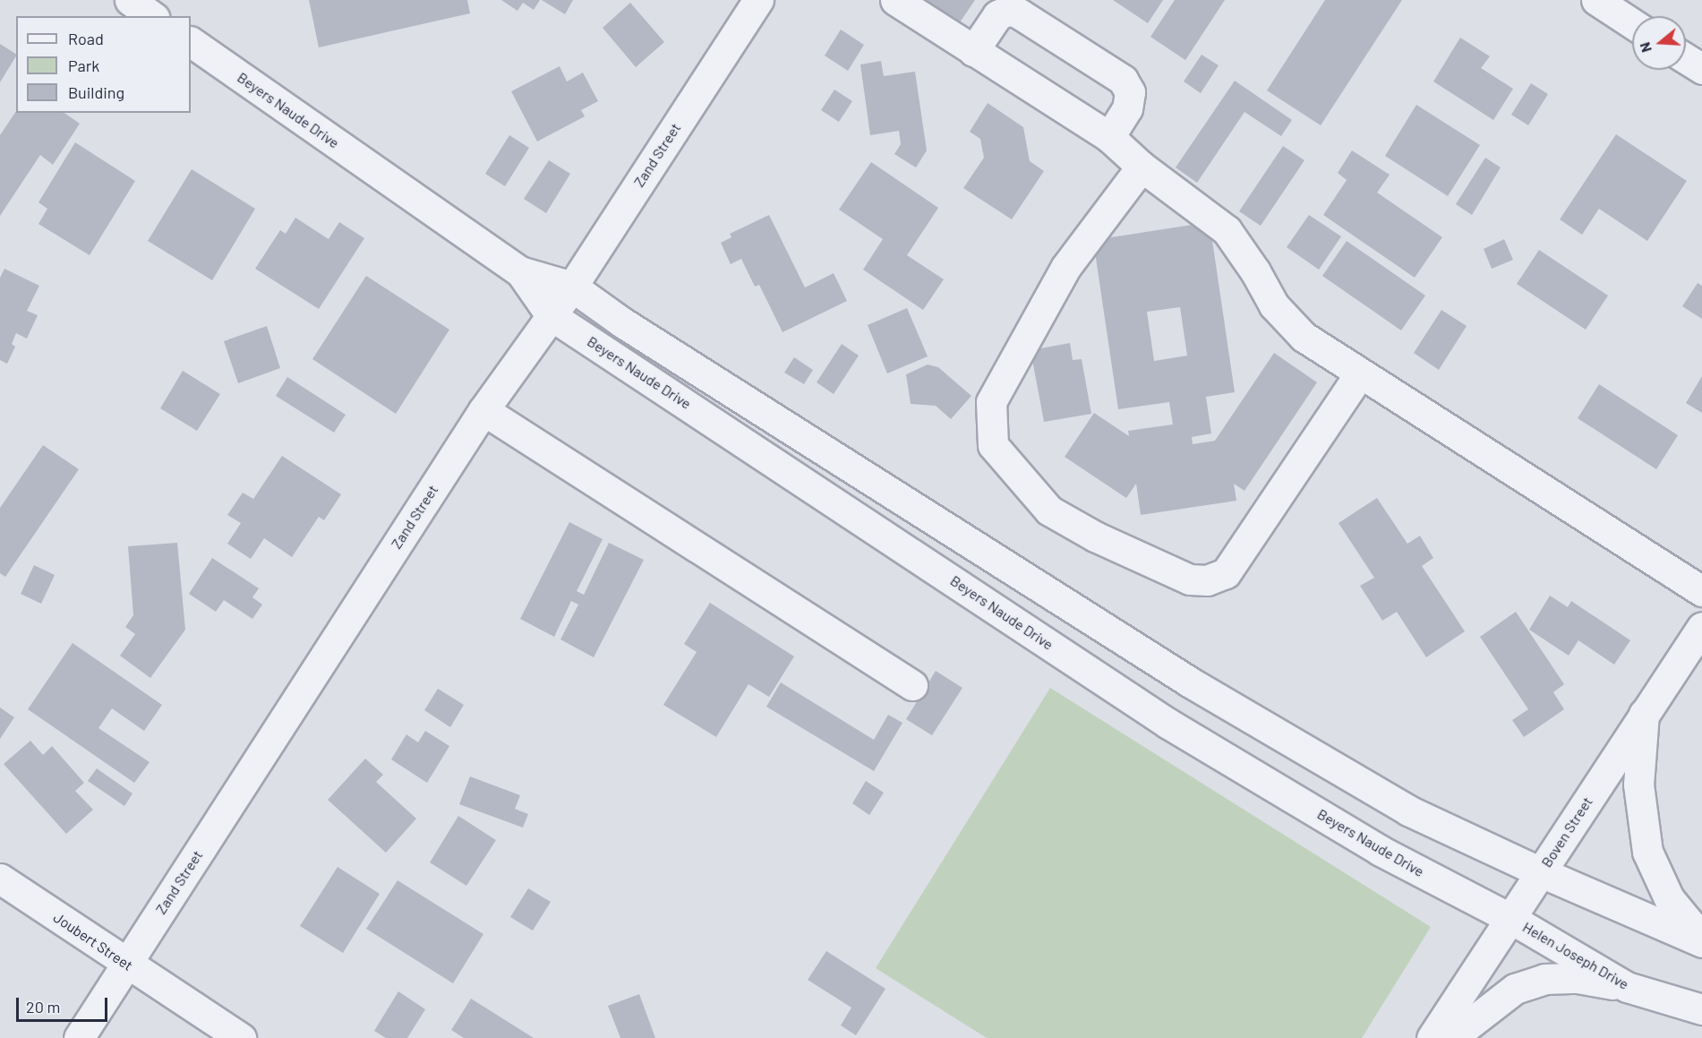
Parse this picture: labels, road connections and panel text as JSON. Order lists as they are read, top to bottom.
{
  "streets": {
    "street": [
      "Beyers Naude Drive",
      "Zand Street",
      "Boven Street",
      "Joubert Street",
      "Helen Joseph Drive"
    ]
  },
  "crossings": [
    ["Beyers Naude Drive", "Zand Street"],
    ["Beyers Naude Drive", "Boven Street"],
    ["Beyers Naude Drive", "Helen Joseph Drive"],
    ["Zand Street", "Joubert Street"],
    ["Boven Street", "Helen Joseph Drive"]
  ],
  "legend": ["Road", "Park", "Building"],
  "scale_bar": "20 m",
  "north": "left"
}
